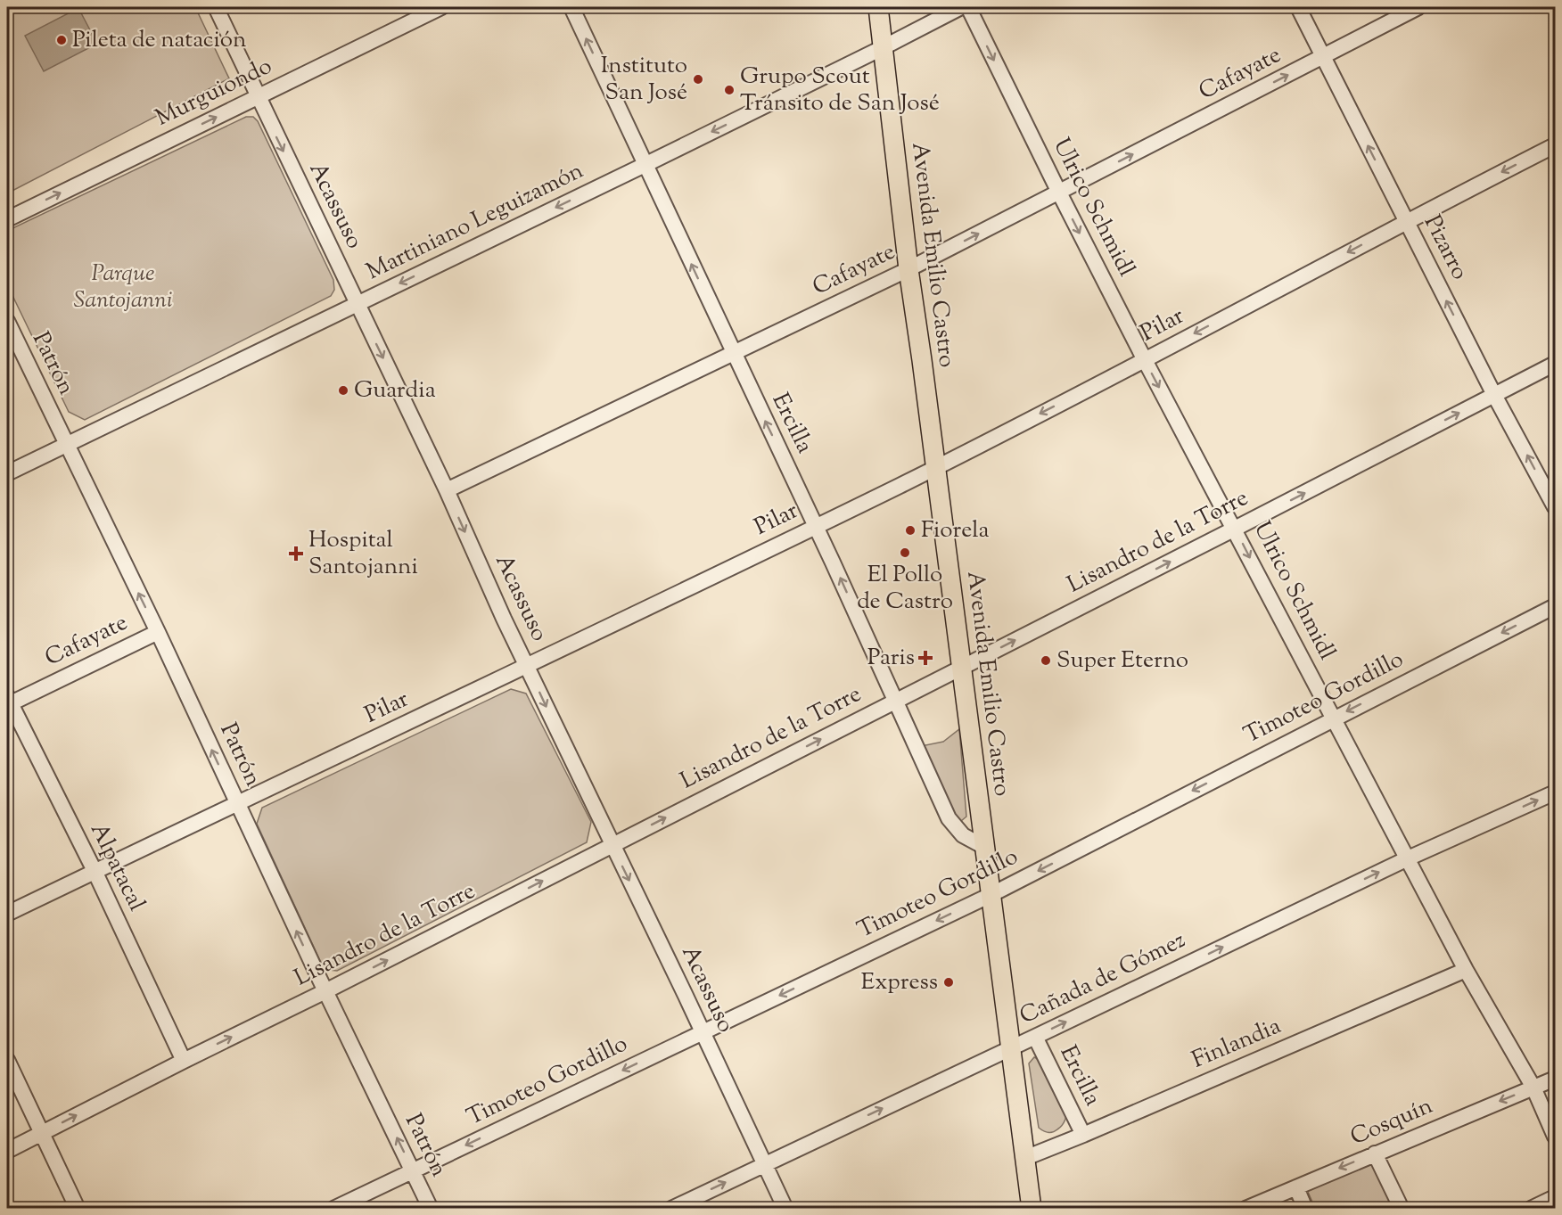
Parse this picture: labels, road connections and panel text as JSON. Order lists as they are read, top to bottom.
{
  "streets": {
    "main road": ["Avenida Emilio Castro"],
    "street": [
      "Cafayate",
      "Murguiondo",
      "Acassuso",
      "Ulrico Schmidl",
      "Martiniano Leguizamón",
      "Pizarro",
      "Pilar",
      "Patrón",
      "Ercilla",
      "Lisandro de la Torre",
      "Timoteo Gordillo",
      "Alpatacal",
      "Cañada de Gómez",
      "Finlandia",
      "Cosquín"
    ]
  },
  "crossings": [
    ["Cafayate", "Acassuso"],
    ["Cafayate", "Ulrico Schmidl"],
    ["Cafayate", "Pizarro"],
    ["Cafayate", "Avenida Emilio Castro"],
    ["Cafayate", "Patrón"],
    ["Cafayate", "Ercilla"],
    ["Cafayate", "Alpatacal"],
    ["Murguiondo", "Acassuso"],
    ["Acassuso", "Martiniano Leguizamón"],
    ["Acassuso", "Pilar"],
    ["Acassuso", "Lisandro de la Torre"],
    ["Acassuso", "Timoteo Gordillo"],
    ["Acassuso", "Cañada de Gómez"],
    ["Ulrico Schmidl", "Pilar"],
    ["Ulrico Schmidl", "Lisandro de la Torre"],
    ["Ulrico Schmidl", "Timoteo Gordillo"],
    ["Ulrico Schmidl", "Cañada de Gómez"],
    ["Ulrico Schmidl", "Finlandia"],
    ["Ulrico Schmidl", "Cosquín"],
    ["Martiniano Leguizamón", "Avenida Emilio Castro"],
    ["Martiniano Leguizamón", "Patrón"],
    ["Martiniano Leguizamón", "Ercilla"],
    ["Pizarro", "Pilar"],
    ["Pizarro", "Lisandro de la Torre"],
    ["Avenida Emilio Castro", "Pilar"],
    ["Avenida Emilio Castro", "Ercilla"],
    ["Avenida Emilio Castro", "Lisandro de la Torre"],
    ["Avenida Emilio Castro", "Timoteo Gordillo"],
    ["Avenida Emilio Castro", "Cañada de Gómez"],
    ["Avenida Emilio Castro", "Finlandia"],
    ["Pilar", "Patrón"],
    ["Pilar", "Ercilla"],
    ["Pilar", "Alpatacal"],
    ["Patrón", "Lisandro de la Torre"],
    ["Patrón", "Timoteo Gordillo"],
    ["Ercilla", "Lisandro de la Torre"],
    ["Ercilla", "Cañada de Gómez"],
    ["Ercilla", "Finlandia"],
    ["Lisandro de la Torre", "Alpatacal"]
  ],
  "one_way": [
    "Cafayate",
    "Murguiondo",
    "Acassuso",
    "Ulrico Schmidl",
    "Martiniano Leguizamón",
    "Pizarro",
    "Pilar",
    "Patrón",
    "Ercilla",
    "Lisandro de la Torre",
    "Timoteo Gordillo",
    "Cañada de Gómez",
    "Cosquín"
  ],
  "parks": ["Parque Santojanni"],
  "places": {
    "other": [
      "Pileta de natación",
      "Instituto San José",
      "Grupo Scout Tránsito de San José",
      "Guardia",
      "Fiorela",
      "El Pollo de Castro",
      "Super Eterno",
      "Express"
    ],
    "health": ["Hospital Santojanni", "Paris"]
  }
}
